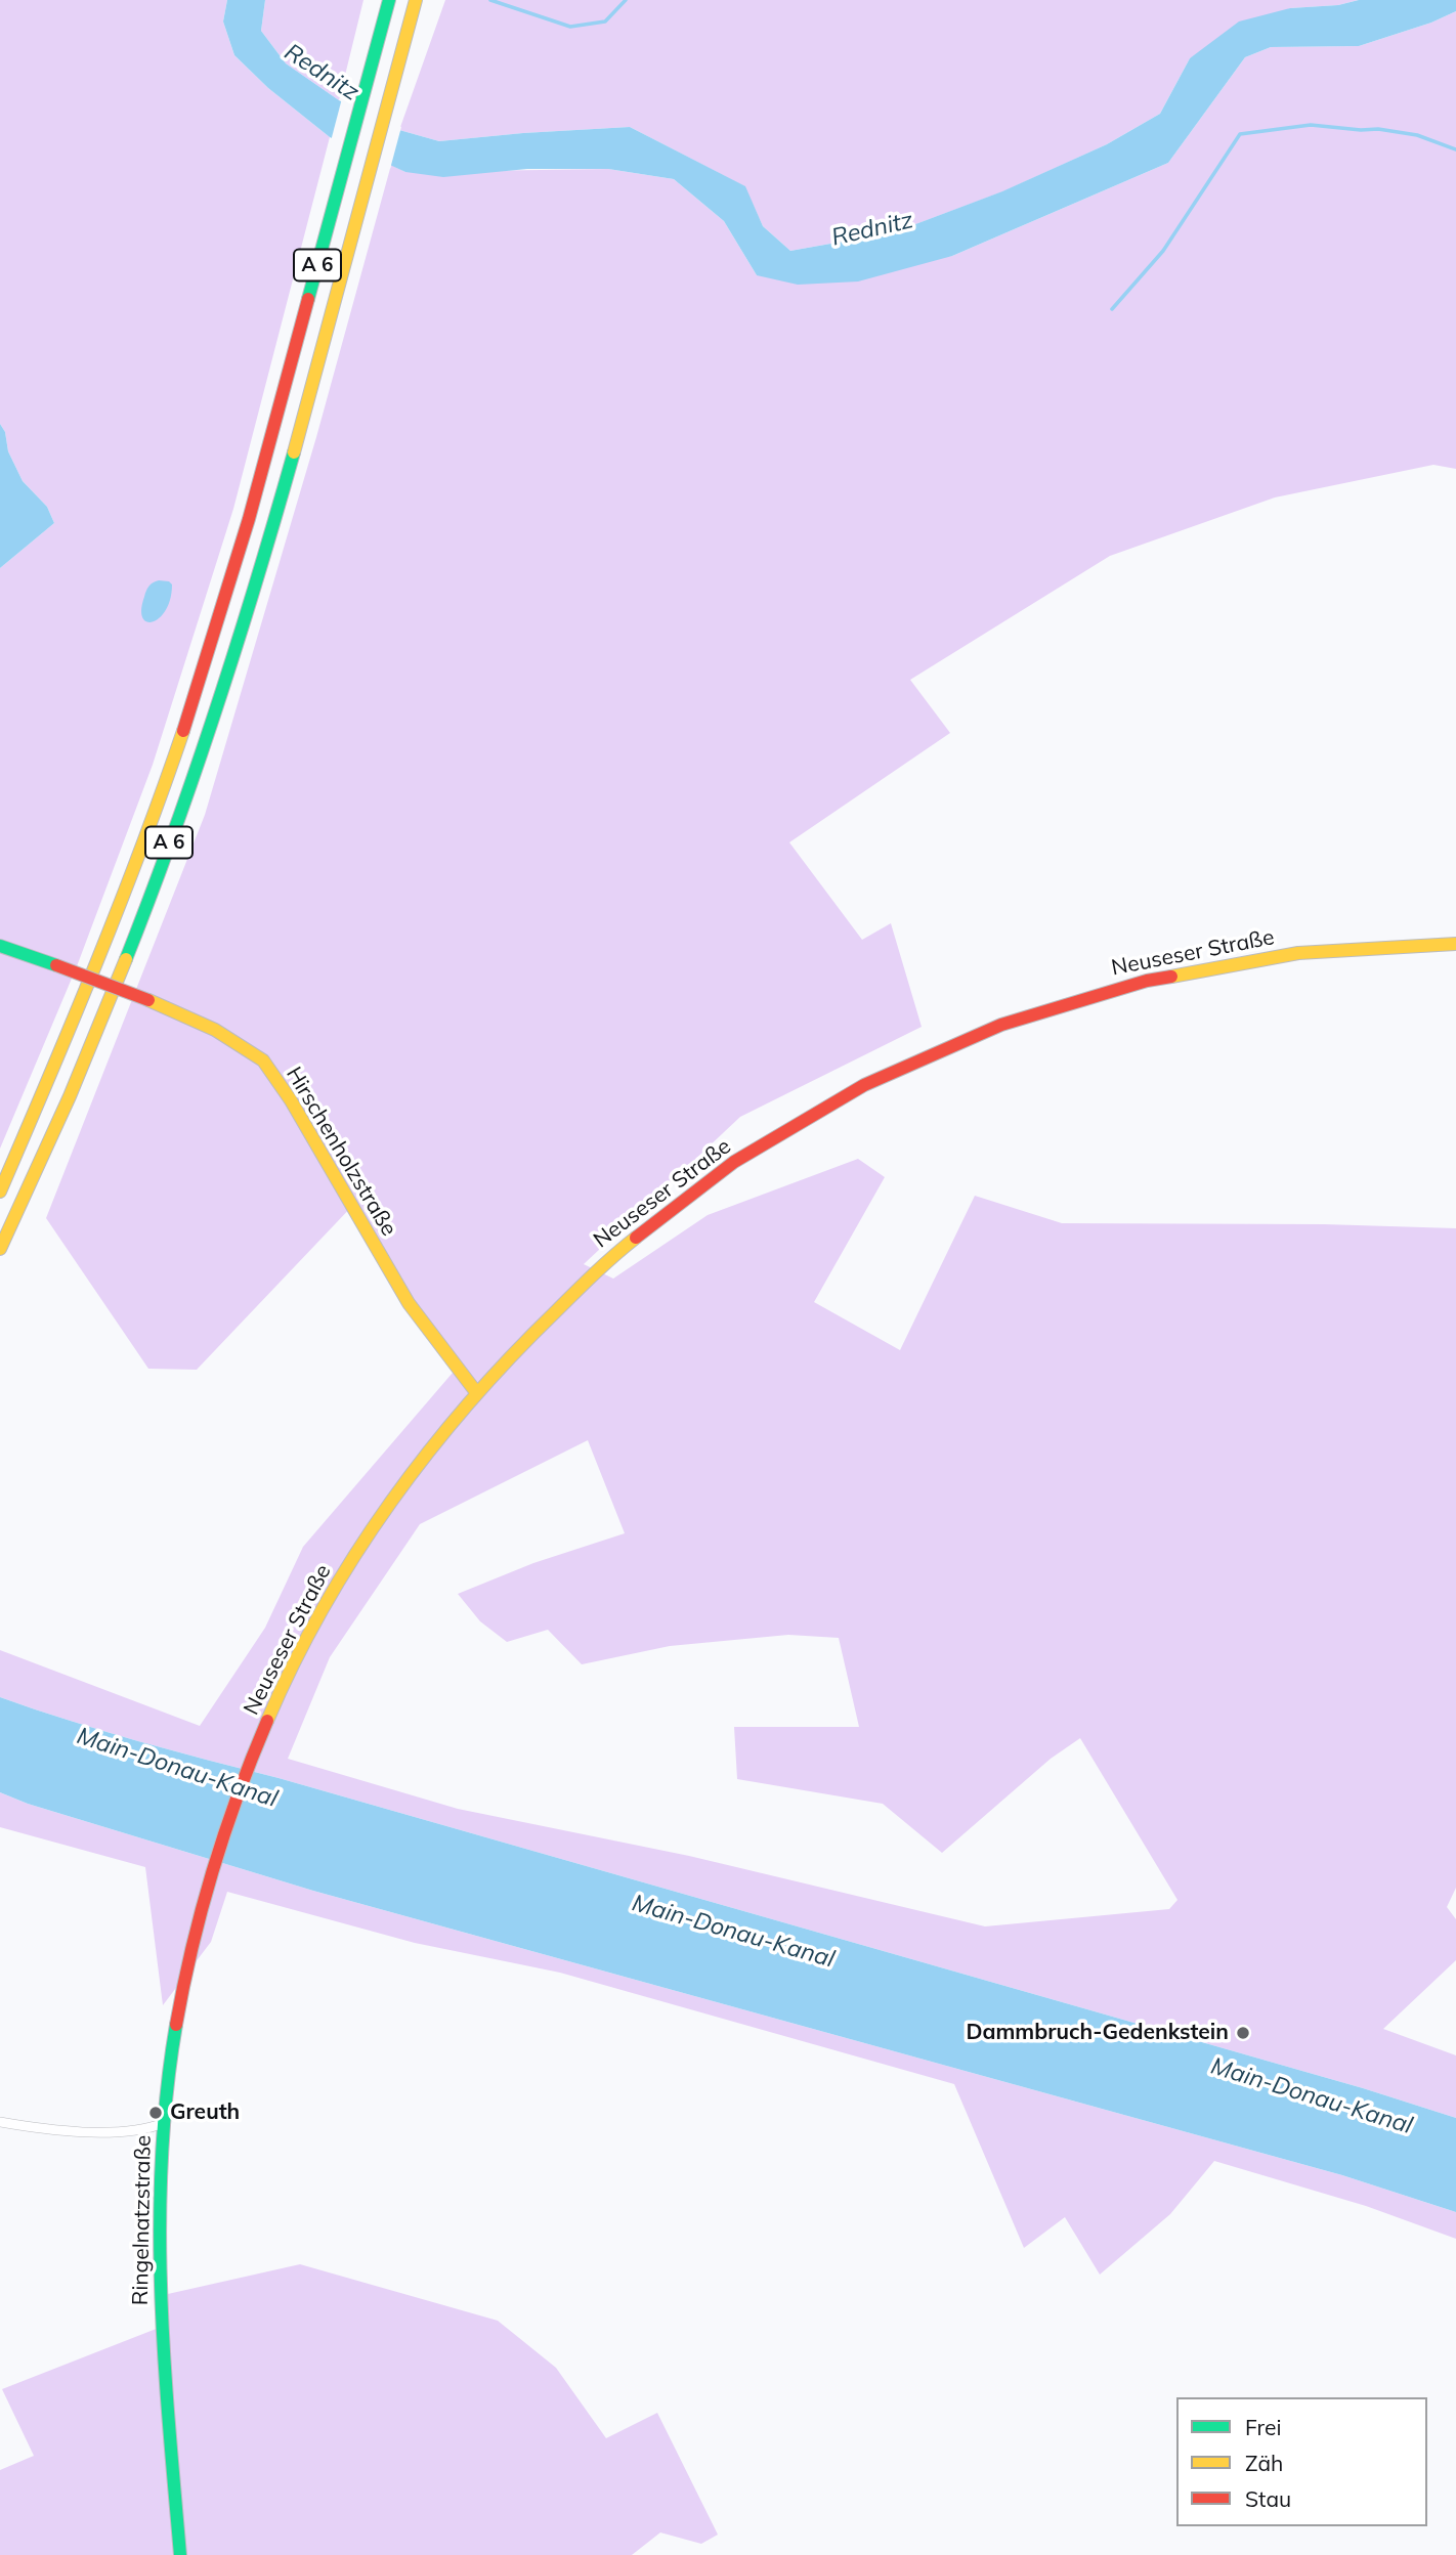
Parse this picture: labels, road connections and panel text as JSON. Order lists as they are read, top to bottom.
{
  "streets": {
    "main road": [
      "A 6",
      "Neuseser Straße",
      "Hirschenholzstraße",
      "Ringelnatzstraße"
    ]
  },
  "crossings": [
    ["Neuseser Straße", "Hirschenholzstraße"],
    ["Neuseser Straße", "Ringelnatzstraße"]
  ],
  "water": ["Rednitz", "Main-Donau-Kanal"],
  "places": ["Dammbruch-Gedenkstein", "Greuth"],
  "legend": ["Frei", "Zäh", "Stau"]
}
